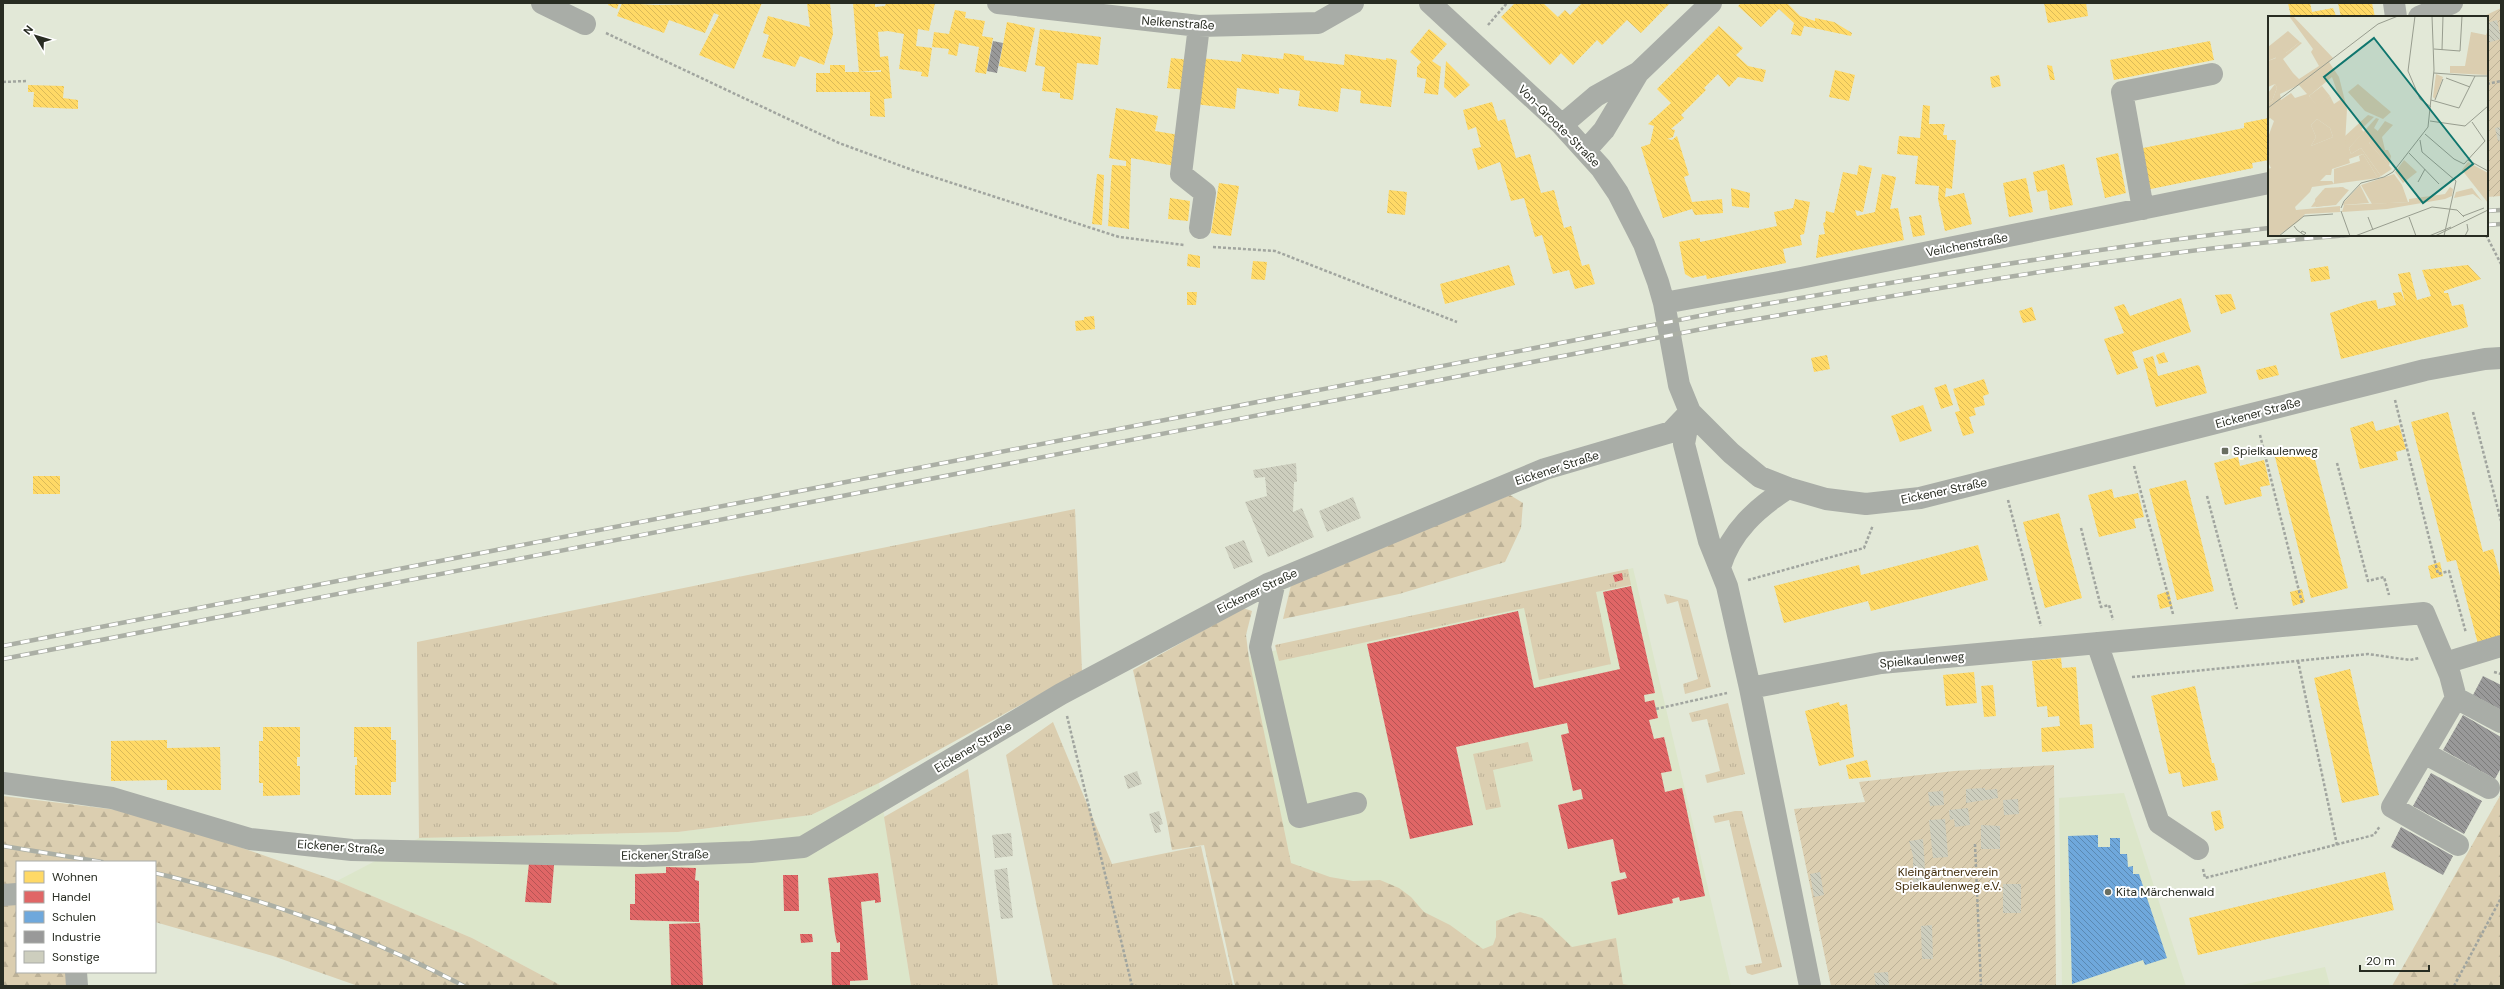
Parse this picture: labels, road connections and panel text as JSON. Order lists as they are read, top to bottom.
{
  "streets": {
    "street": [
      "Nelkenstraße",
      "Von-Groote-Straße",
      "Veilchenstraße",
      "Eickener Straße",
      "Spielkaulenweg"
    ]
  },
  "crossings": [
    ["Von-Groote-Straße", "Veilchenstraße"],
    ["Von-Groote-Straße", "Eickener Straße"]
  ],
  "parks": ["Kleingärtnerverein Spielkaulenweg e.V."],
  "places": {
    "transit": ["Spielkaulenweg"],
    "other": ["Kita Märchenwald"]
  },
  "legend": [
    "Wohnen",
    "Handel",
    "Schulen",
    "Industrie",
    "Sonstige"
  ],
  "scale_bar": "20 m",
  "north": "top left"
}
